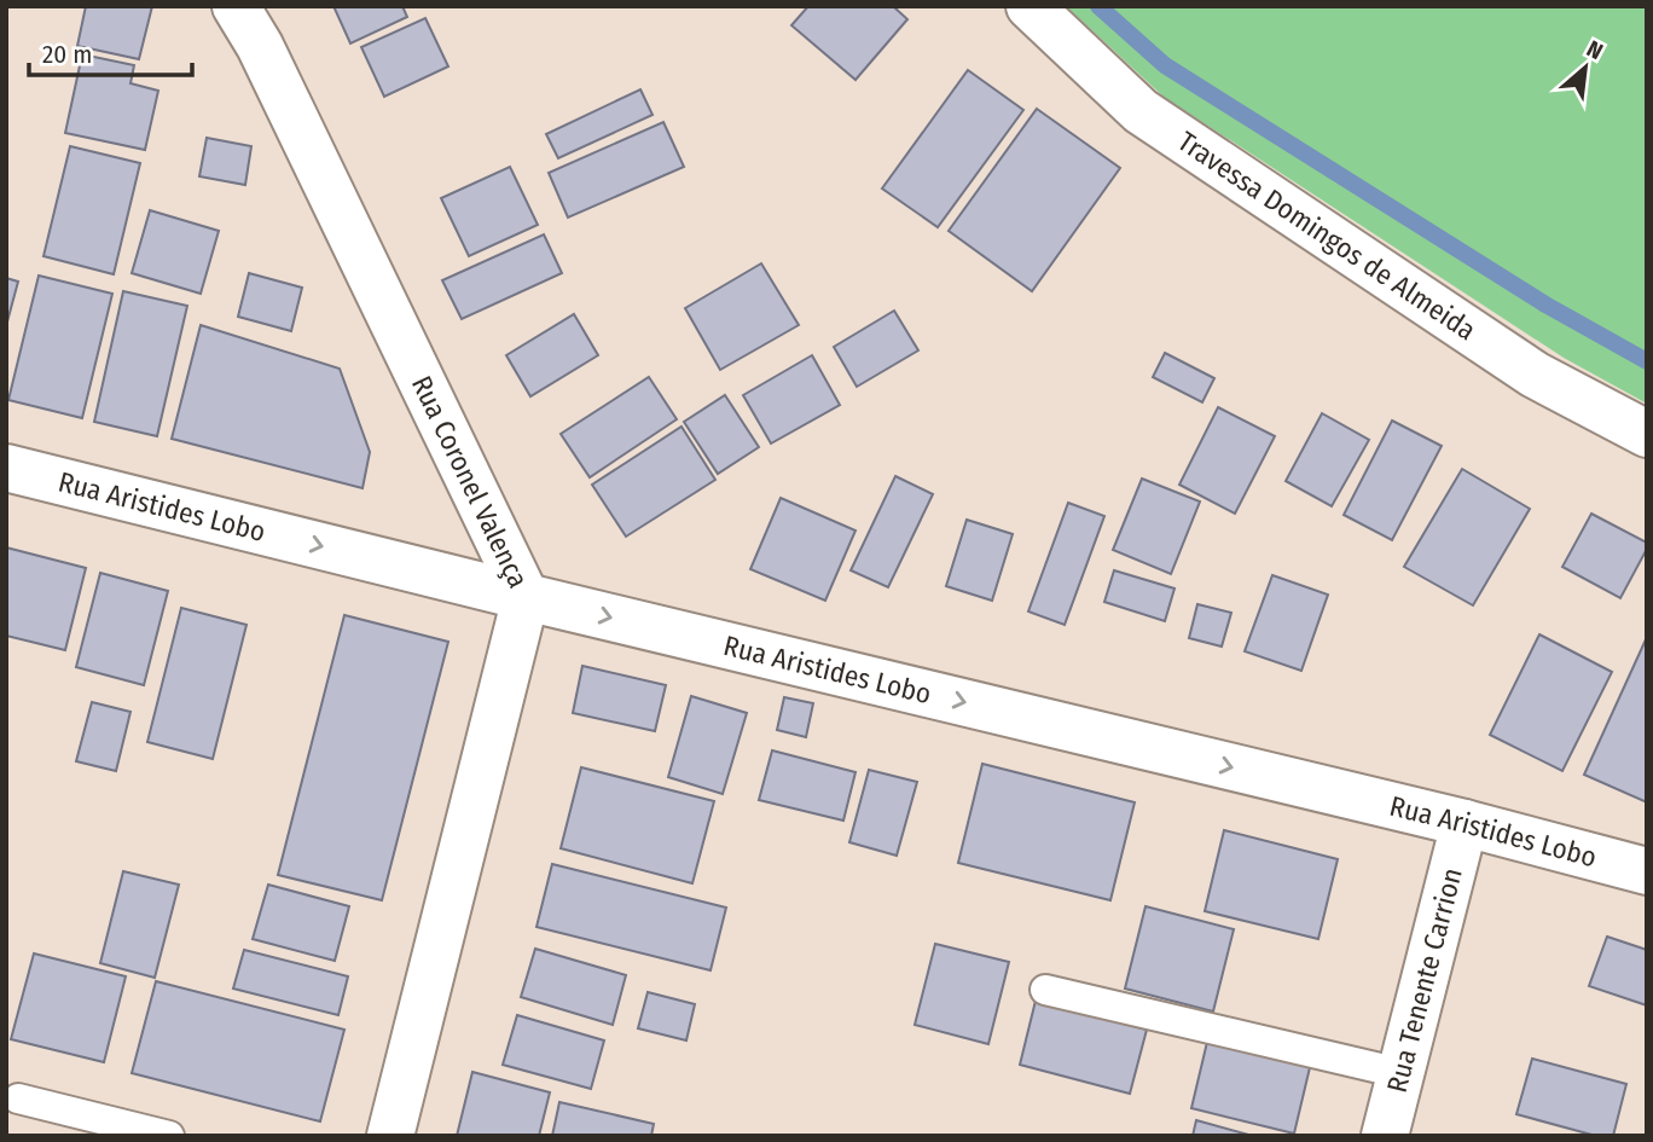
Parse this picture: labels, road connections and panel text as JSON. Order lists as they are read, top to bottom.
{
  "streets": {
    "street": [
      "Travessa Domingos de Almeida",
      "Rua Coronel Valença",
      "Rua Aristides Lobo",
      "Rua Tenente Carrion"
    ]
  },
  "crossings": [
    ["Rua Coronel Valença", "Rua Aristides Lobo"],
    ["Rua Aristides Lobo", "Rua Tenente Carrion"]
  ],
  "one_way": ["Rua Aristides Lobo"],
  "scale_bar": "20 m",
  "north": "top right"
}
